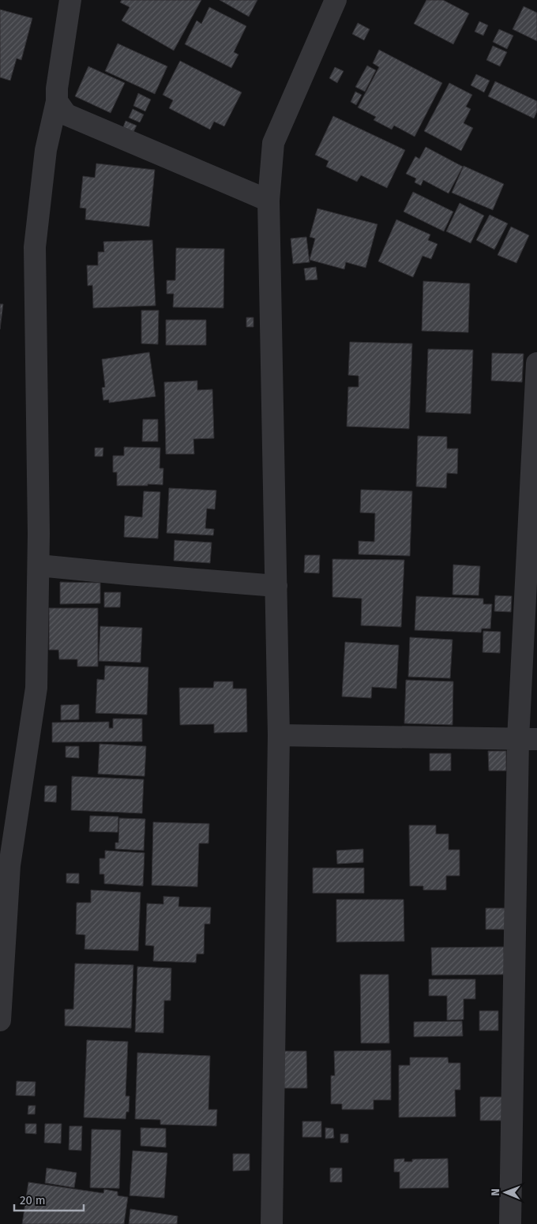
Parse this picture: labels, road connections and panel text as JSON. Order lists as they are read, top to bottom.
{
  "scale_bar": "20 m",
  "north": "left"
}
